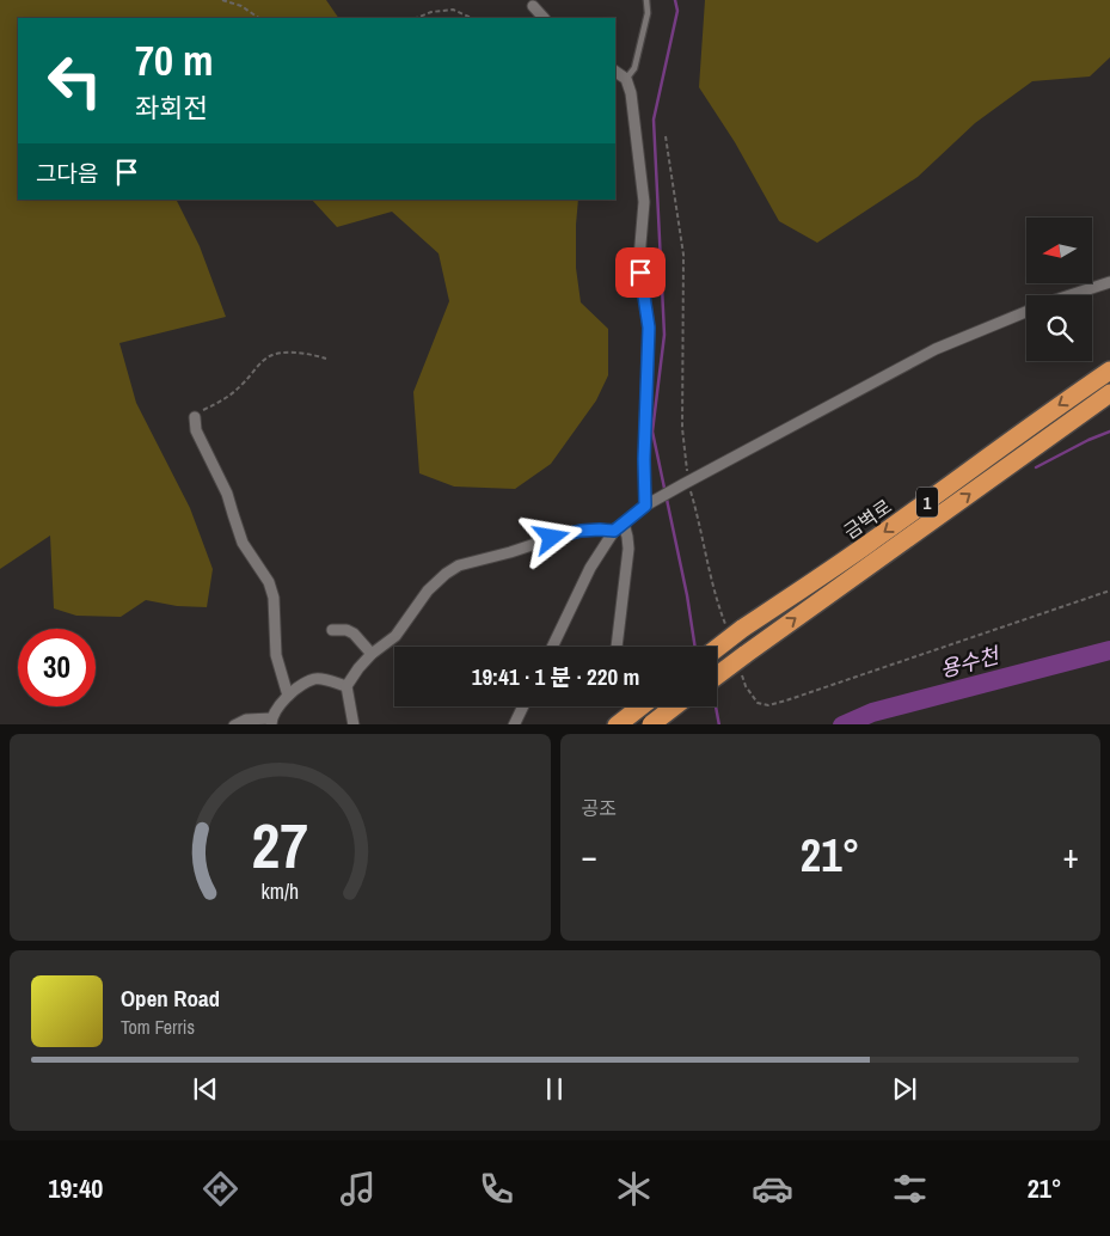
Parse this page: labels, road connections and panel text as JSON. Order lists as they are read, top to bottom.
{
  "streets": {
    "highway": ["1", "금벽로"]
  },
  "water": ["용수천"],
  "north": "left",
  "page": {
    "turn": ["70 m", "좌회전"],
    "then": "그다음",
    "limit": "30",
    "trip": "19:41 · 1 분 · 220 m",
    "tile": "공조",
    "heat": ["−", "21°", "+"],
    "song": ["Open Road", "Tom Ferris"],
    "tabs": ["19:40", "21°"],
    "gauge": ["27", "km/h"]
  }
}
